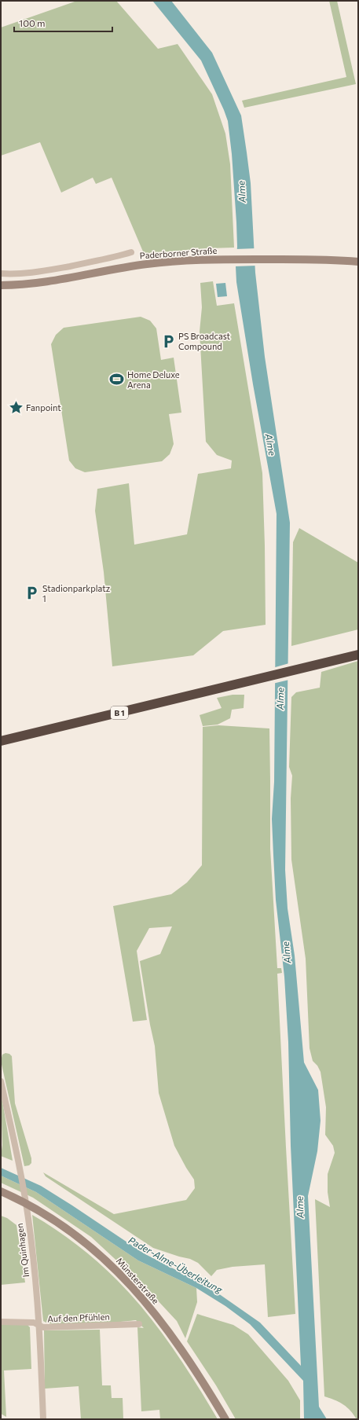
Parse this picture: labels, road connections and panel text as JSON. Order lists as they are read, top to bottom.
{
  "streets": {
    "highway": ["B 1"],
    "street": [
      "Paderborner Straße",
      "Im Quinhagen",
      "Münsterstraße",
      "Auf den Pfühlen"
    ]
  },
  "crossings": [
    ["Im Quinhagen", "Auf den Pfühlen"]
  ],
  "water": ["Alme", "Pader-Alme-Überleitung"],
  "places": {
    "parking": ["PS Broadcast Compound", "Stadionparkplatz 1"],
    "sports": ["Home Deluxe Arena"],
    "place": ["Fanpoint"]
  },
  "scale_bar": "100 m"
}
